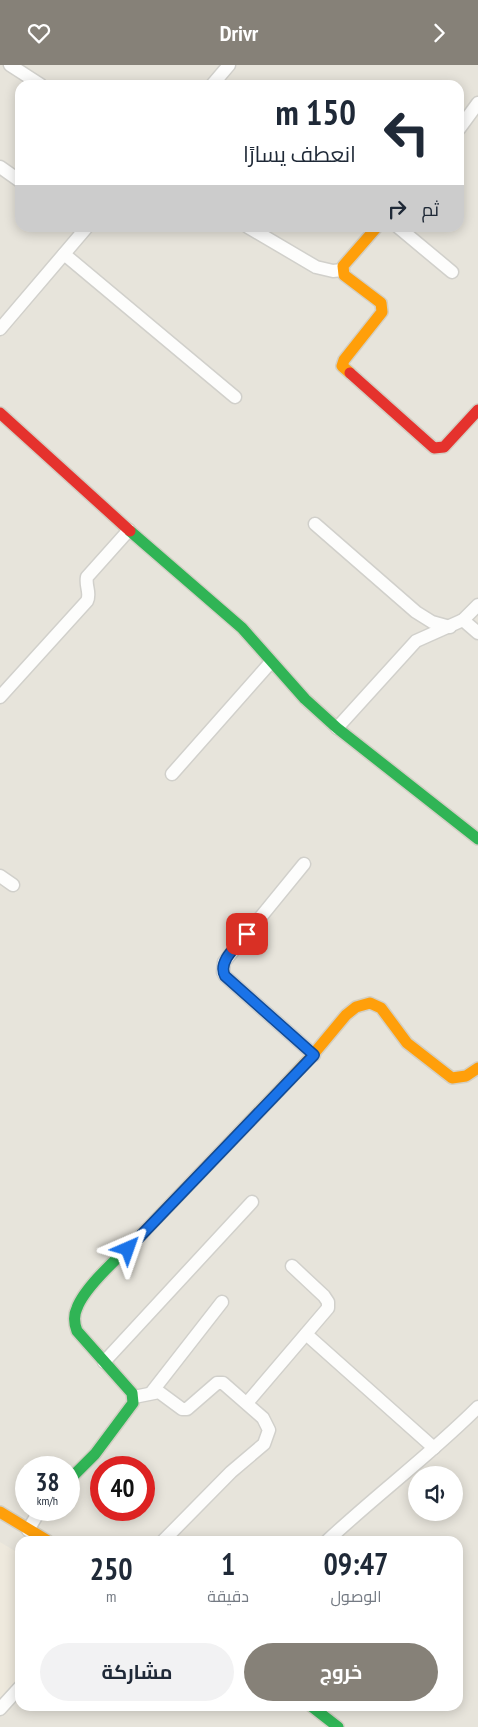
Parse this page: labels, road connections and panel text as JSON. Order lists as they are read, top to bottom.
{
  "page": {
    "header": "Drivr",
    "turn": ["150 m", "انعطف يسارًا"],
    "then": "ثم",
    "speed": "38 km/h",
    "limit": "40",
    "eta": [
      "09:47",
      "الوصول",
      "1",
      "دقيقة",
      "250",
      "m"
    ],
    "buttons": ["خروج", "مشاركة"]
  }
}
